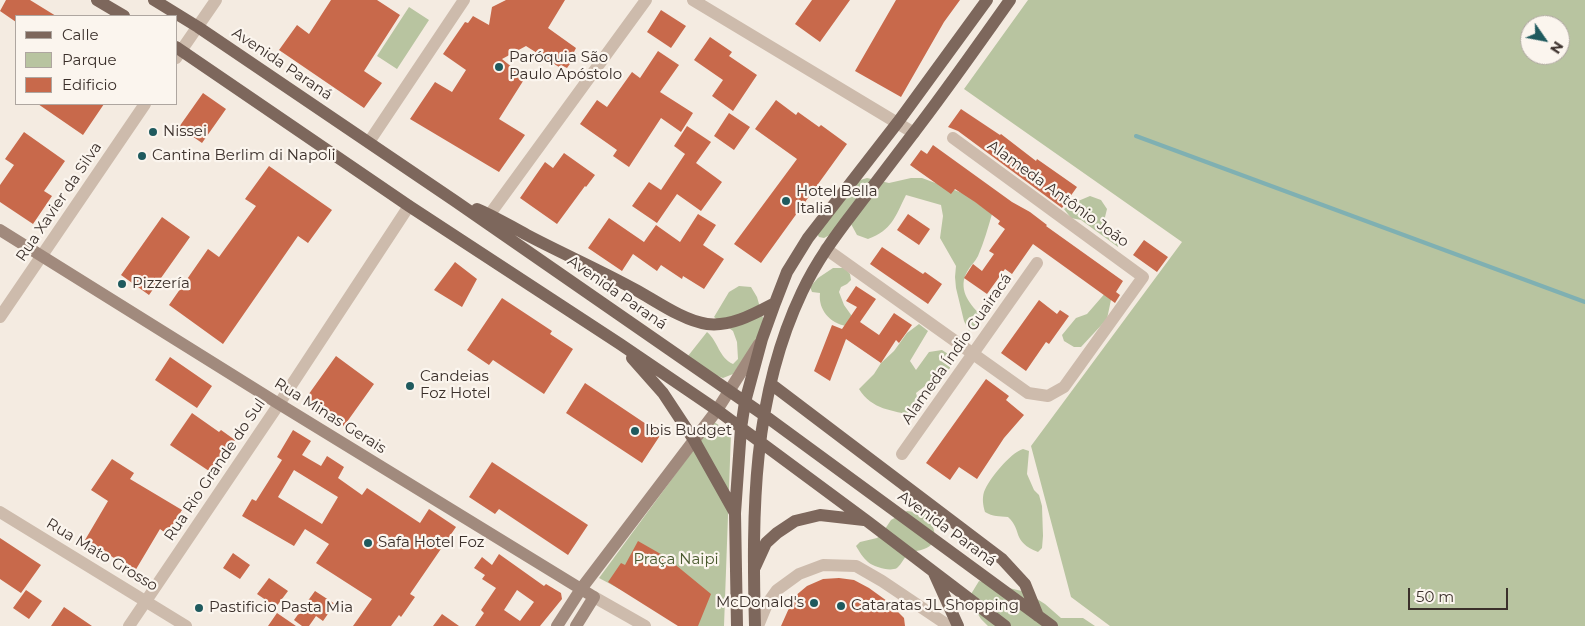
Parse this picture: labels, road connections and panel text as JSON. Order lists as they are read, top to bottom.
{
  "streets": {
    "main road": ["Avenida Paraná", "Rua Minas Gerais"],
    "street": [
      "Alameda Antônio João",
      "Rua Xavier da Silva",
      "Alameda Índio Guairacá",
      "Rua Rio Grande do Sul",
      "Rua Mato Grosso"
    ]
  },
  "crossings": [
    ["Alameda Antônio João", "Alameda Índio Guairacá"],
    ["Rua Xavier da Silva", "Rua Minas Gerais"],
    ["Rua Minas Gerais", "Rua Rio Grande do Sul"],
    ["Rua Rio Grande do Sul", "Rua Mato Grosso"]
  ],
  "parks": ["Praça Naipi"],
  "places": [
    "Paróquia São Paulo Apóstolo",
    "Nissei",
    "Cantina Berlim di Napoli",
    "Hotel Bella Italia",
    "Pizzería",
    "Candeias Foz Hotel",
    "Ibis Budget",
    "Safa Hotel Foz",
    "McDonald's",
    "Cataratas JL Shopping",
    "Pastificio Pasta Mia"
  ],
  "legend": ["Calle", "Parque", "Edificio"],
  "scale_bar": "50 m",
  "north": "bottom right"
}
